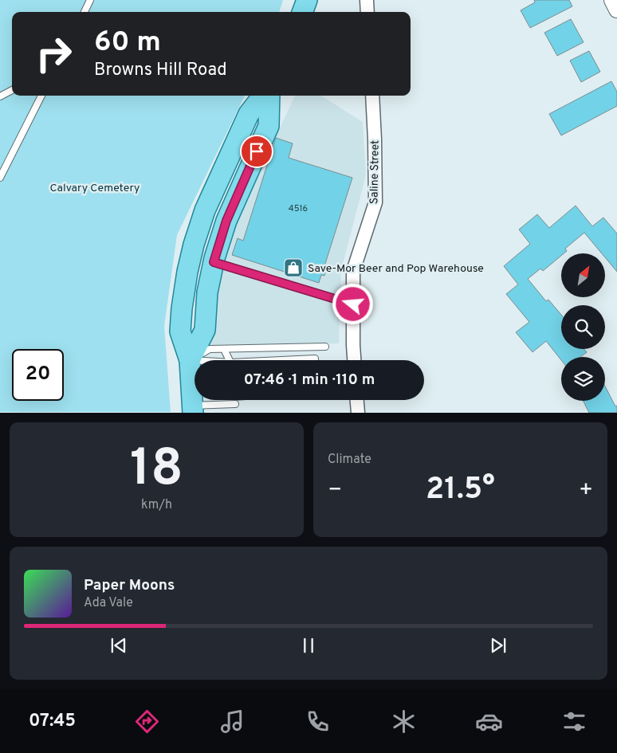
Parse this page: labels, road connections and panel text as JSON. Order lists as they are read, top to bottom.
{
  "streets": {
    "street": ["Saline Street"]
  },
  "parks": ["Calvary Cemetery"],
  "places": {
    "shop": ["Save-Mor Beer and Pop Warehouse"]
  },
  "house_numbers": ["4516"],
  "north": "top right",
  "page": {
    "turn": ["60 m", "Browns Hill Road"],
    "limit": "20",
    "trip": "07:46 · 1 min · 110 m",
    "tile": [
      ["18", "km/h"],
      "Climate"
    ],
    "heat": ["−", "21.5°", "+"],
    "song": ["Paper Moons", "Ada Vale"],
    "tabs": "07:45"
  }
}
